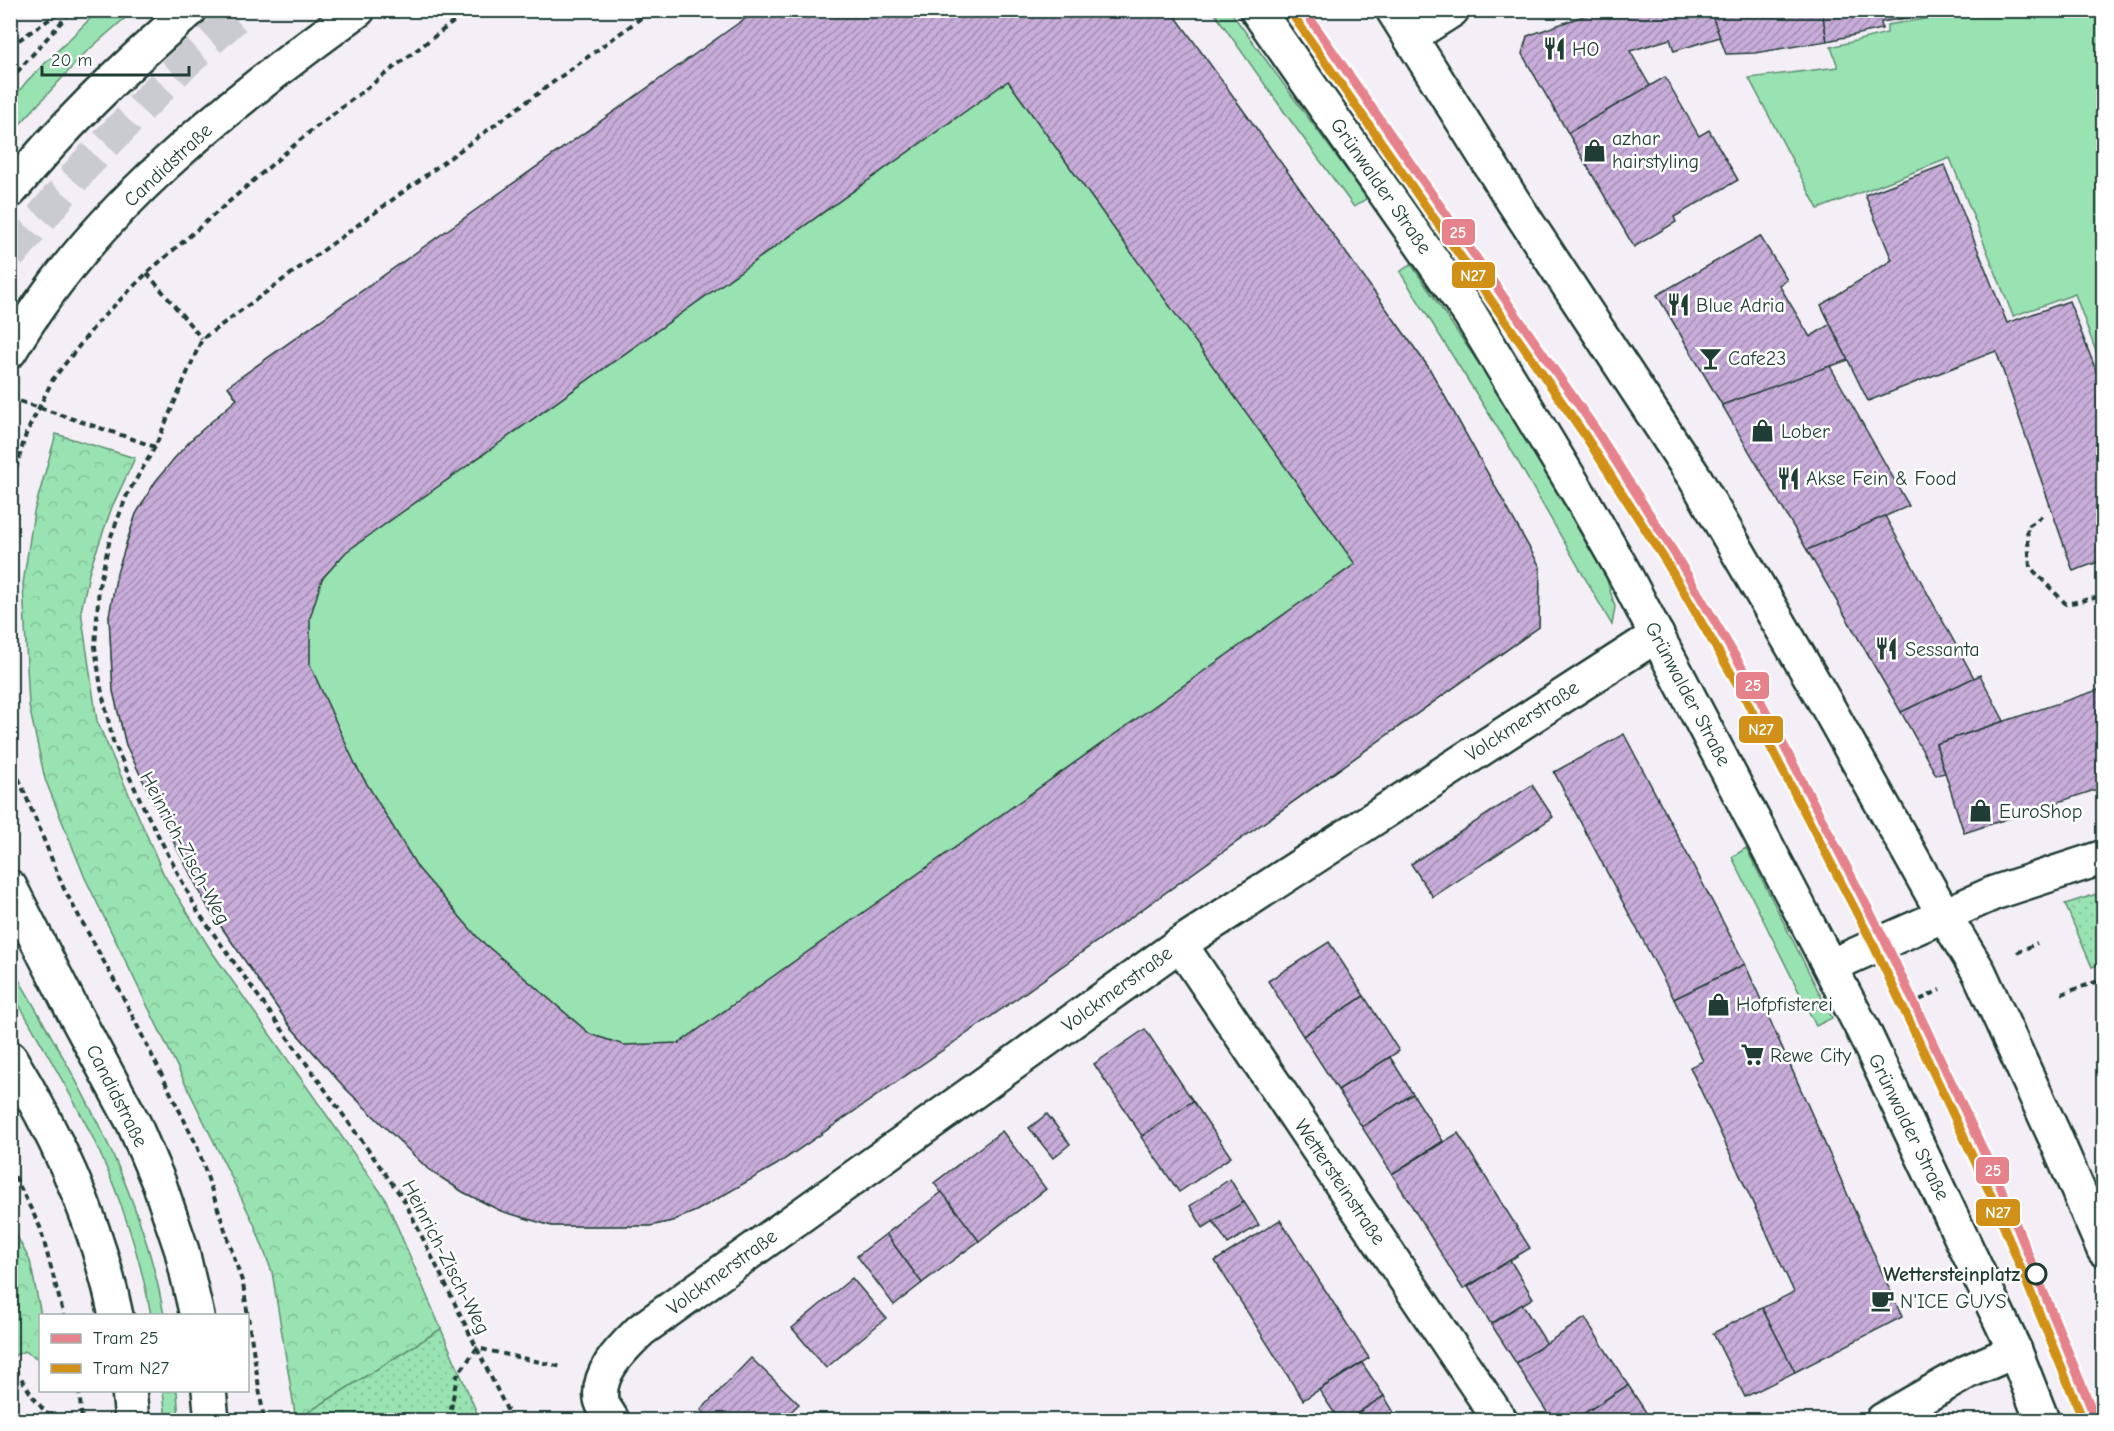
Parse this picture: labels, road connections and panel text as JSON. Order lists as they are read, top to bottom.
{
  "streets": {
    "main road": [
      "Candidstraße",
      "Grünwalder Straße",
      "Volckmerstraße",
      "Wettersteinstraße"
    ],
    "path": ["Heinrich-Zisch-Weg"]
  },
  "crossings": [
    ["Grünwalder Straße", "Volckmerstraße"],
    ["Volckmerstraße", "Wettersteinstraße"]
  ],
  "places": {
    "restaurant": [
      "HO",
      "Blue Adria",
      "Akse Fein & Food",
      "Sessanta"
    ],
    "shop": [
      "azhar hairstyling",
      "Lober",
      "EuroShop",
      "Hofpfisterei"
    ],
    "bar": ["Cafe23"],
    "supermarket": ["Rewe City"],
    "other": ["Wettersteinplatz"],
    "cafe": ["N'ICE GUYS"]
  },
  "lines": ["tram line 25", "tram line N27"],
  "legend": ["Tram 25", "Tram N27"],
  "scale_bar": "20 m"
}
